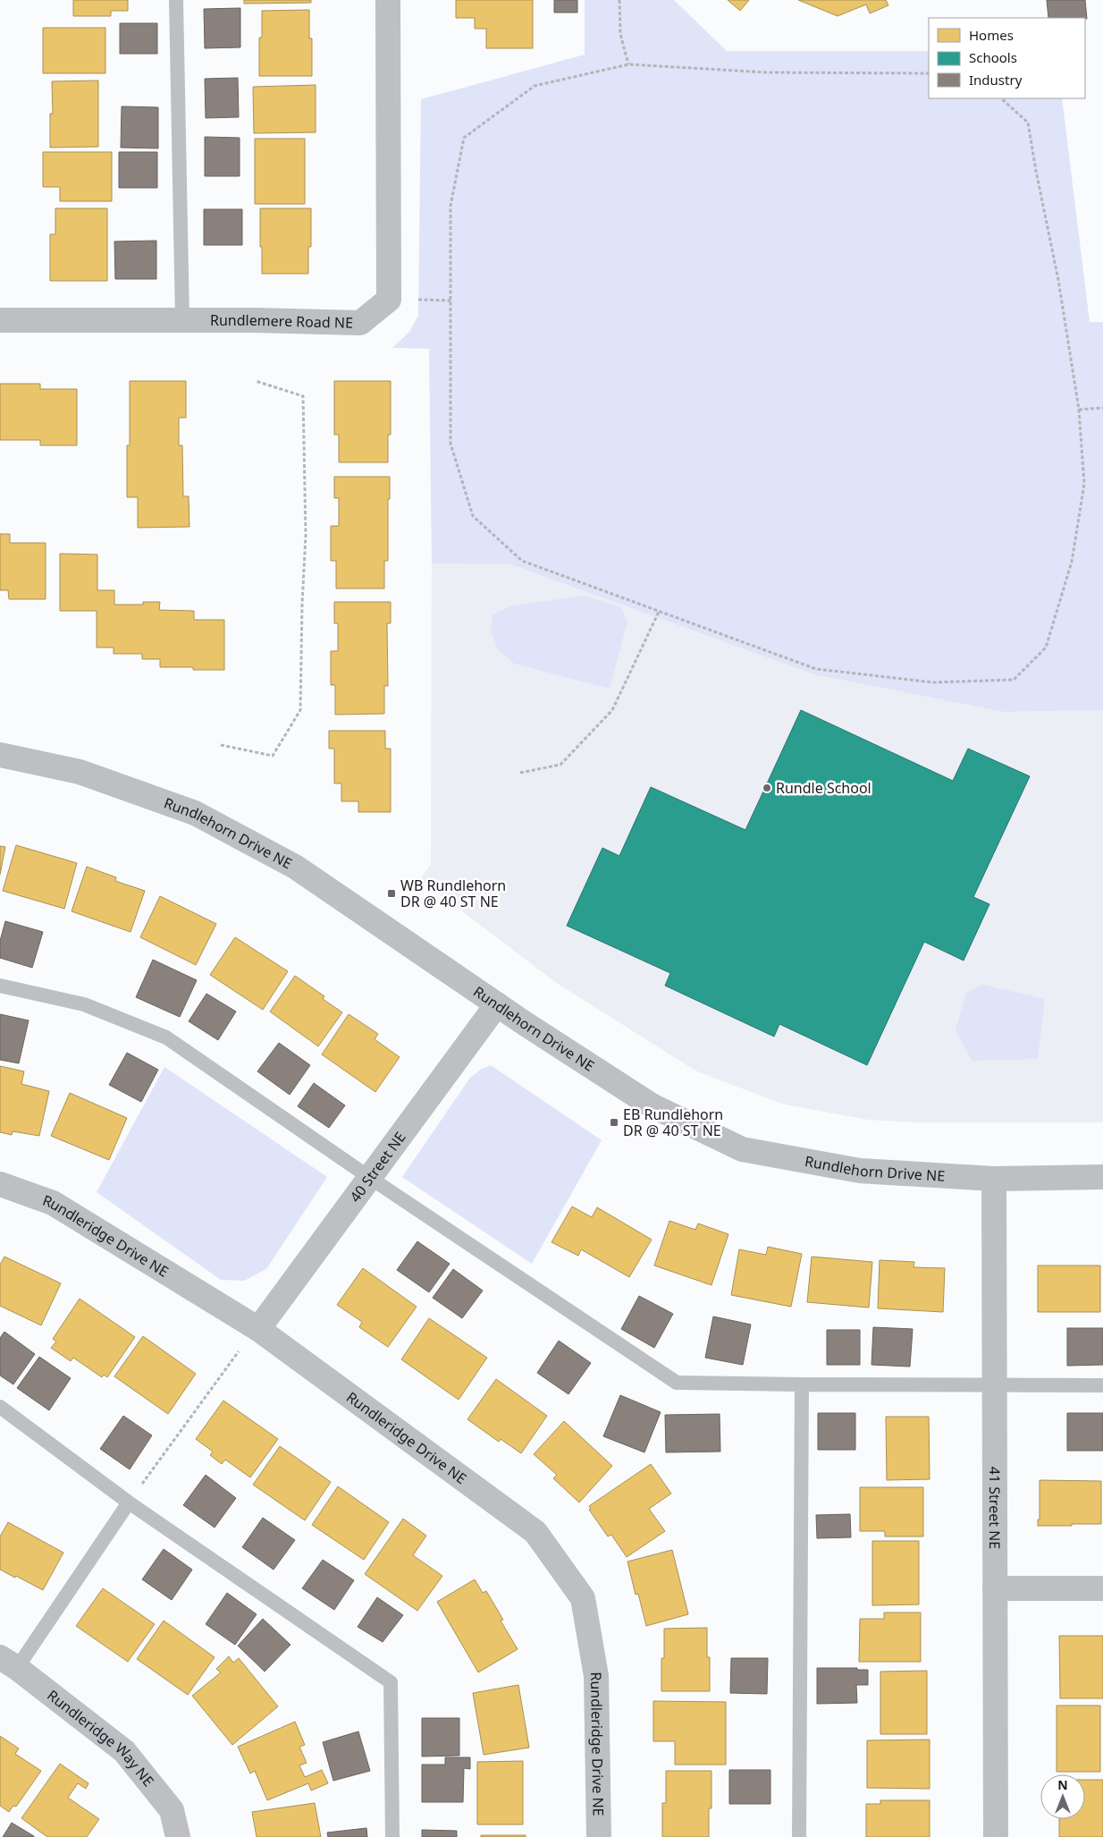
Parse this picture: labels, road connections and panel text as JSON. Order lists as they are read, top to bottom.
{
  "streets": {
    "street": [
      "Rundlemere Road NE",
      "Rundlehorn Drive NE",
      "40 Street NE",
      "Rundleridge Drive NE",
      "41 Street NE",
      "Rundleridge Way NE"
    ]
  },
  "crossings": [
    ["Rundlehorn Drive NE", "40 Street NE"],
    ["Rundlehorn Drive NE", "41 Street NE"],
    ["40 Street NE", "Rundleridge Drive NE"]
  ],
  "places": {
    "other": ["Rundle School"],
    "transit": ["WB Rundlehorn DR @ 40 ST NE", "EB Rundlehorn DR @ 40 ST NE"]
  },
  "legend": ["Homes", "Schools", "Industry"],
  "north": "top"
}
